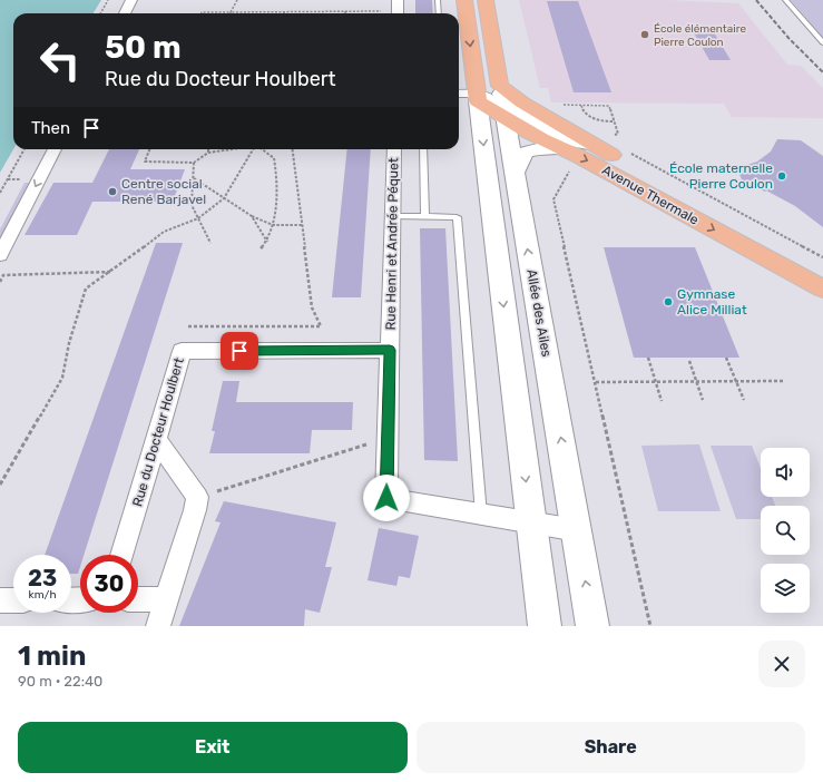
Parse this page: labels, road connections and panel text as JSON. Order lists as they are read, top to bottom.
{
  "streets": {
    "main road": ["Avenue Thermale", "Allée des Ailes"],
    "street": ["Rue Henri et Andrée Péquet", "Rue du Docteur Houlbert"]
  },
  "crossings": [
    ["Avenue Thermale", "Allée des Ailes"],
    ["Rue Henri et Andrée Péquet", "Allée des Ailes"],
    ["Rue Henri et Andrée Péquet", "Rue du Docteur Houlbert"]
  ],
  "places": [
    "École élémentaire Pierre Coulon",
    "École maternelle Pierre Coulon",
    "Centre social René Barjavel",
    "Gymnase Alice Milliat"
  ],
  "page": {
    "turn": ["50 m", "Rue du Docteur Houlbert"],
    "then": "Then",
    "speed": "23 km/h",
    "limit": "30",
    "heading": ["1 min", "90 m · 22:40"],
    "buttons": ["Exit", "Share"]
  }
}
